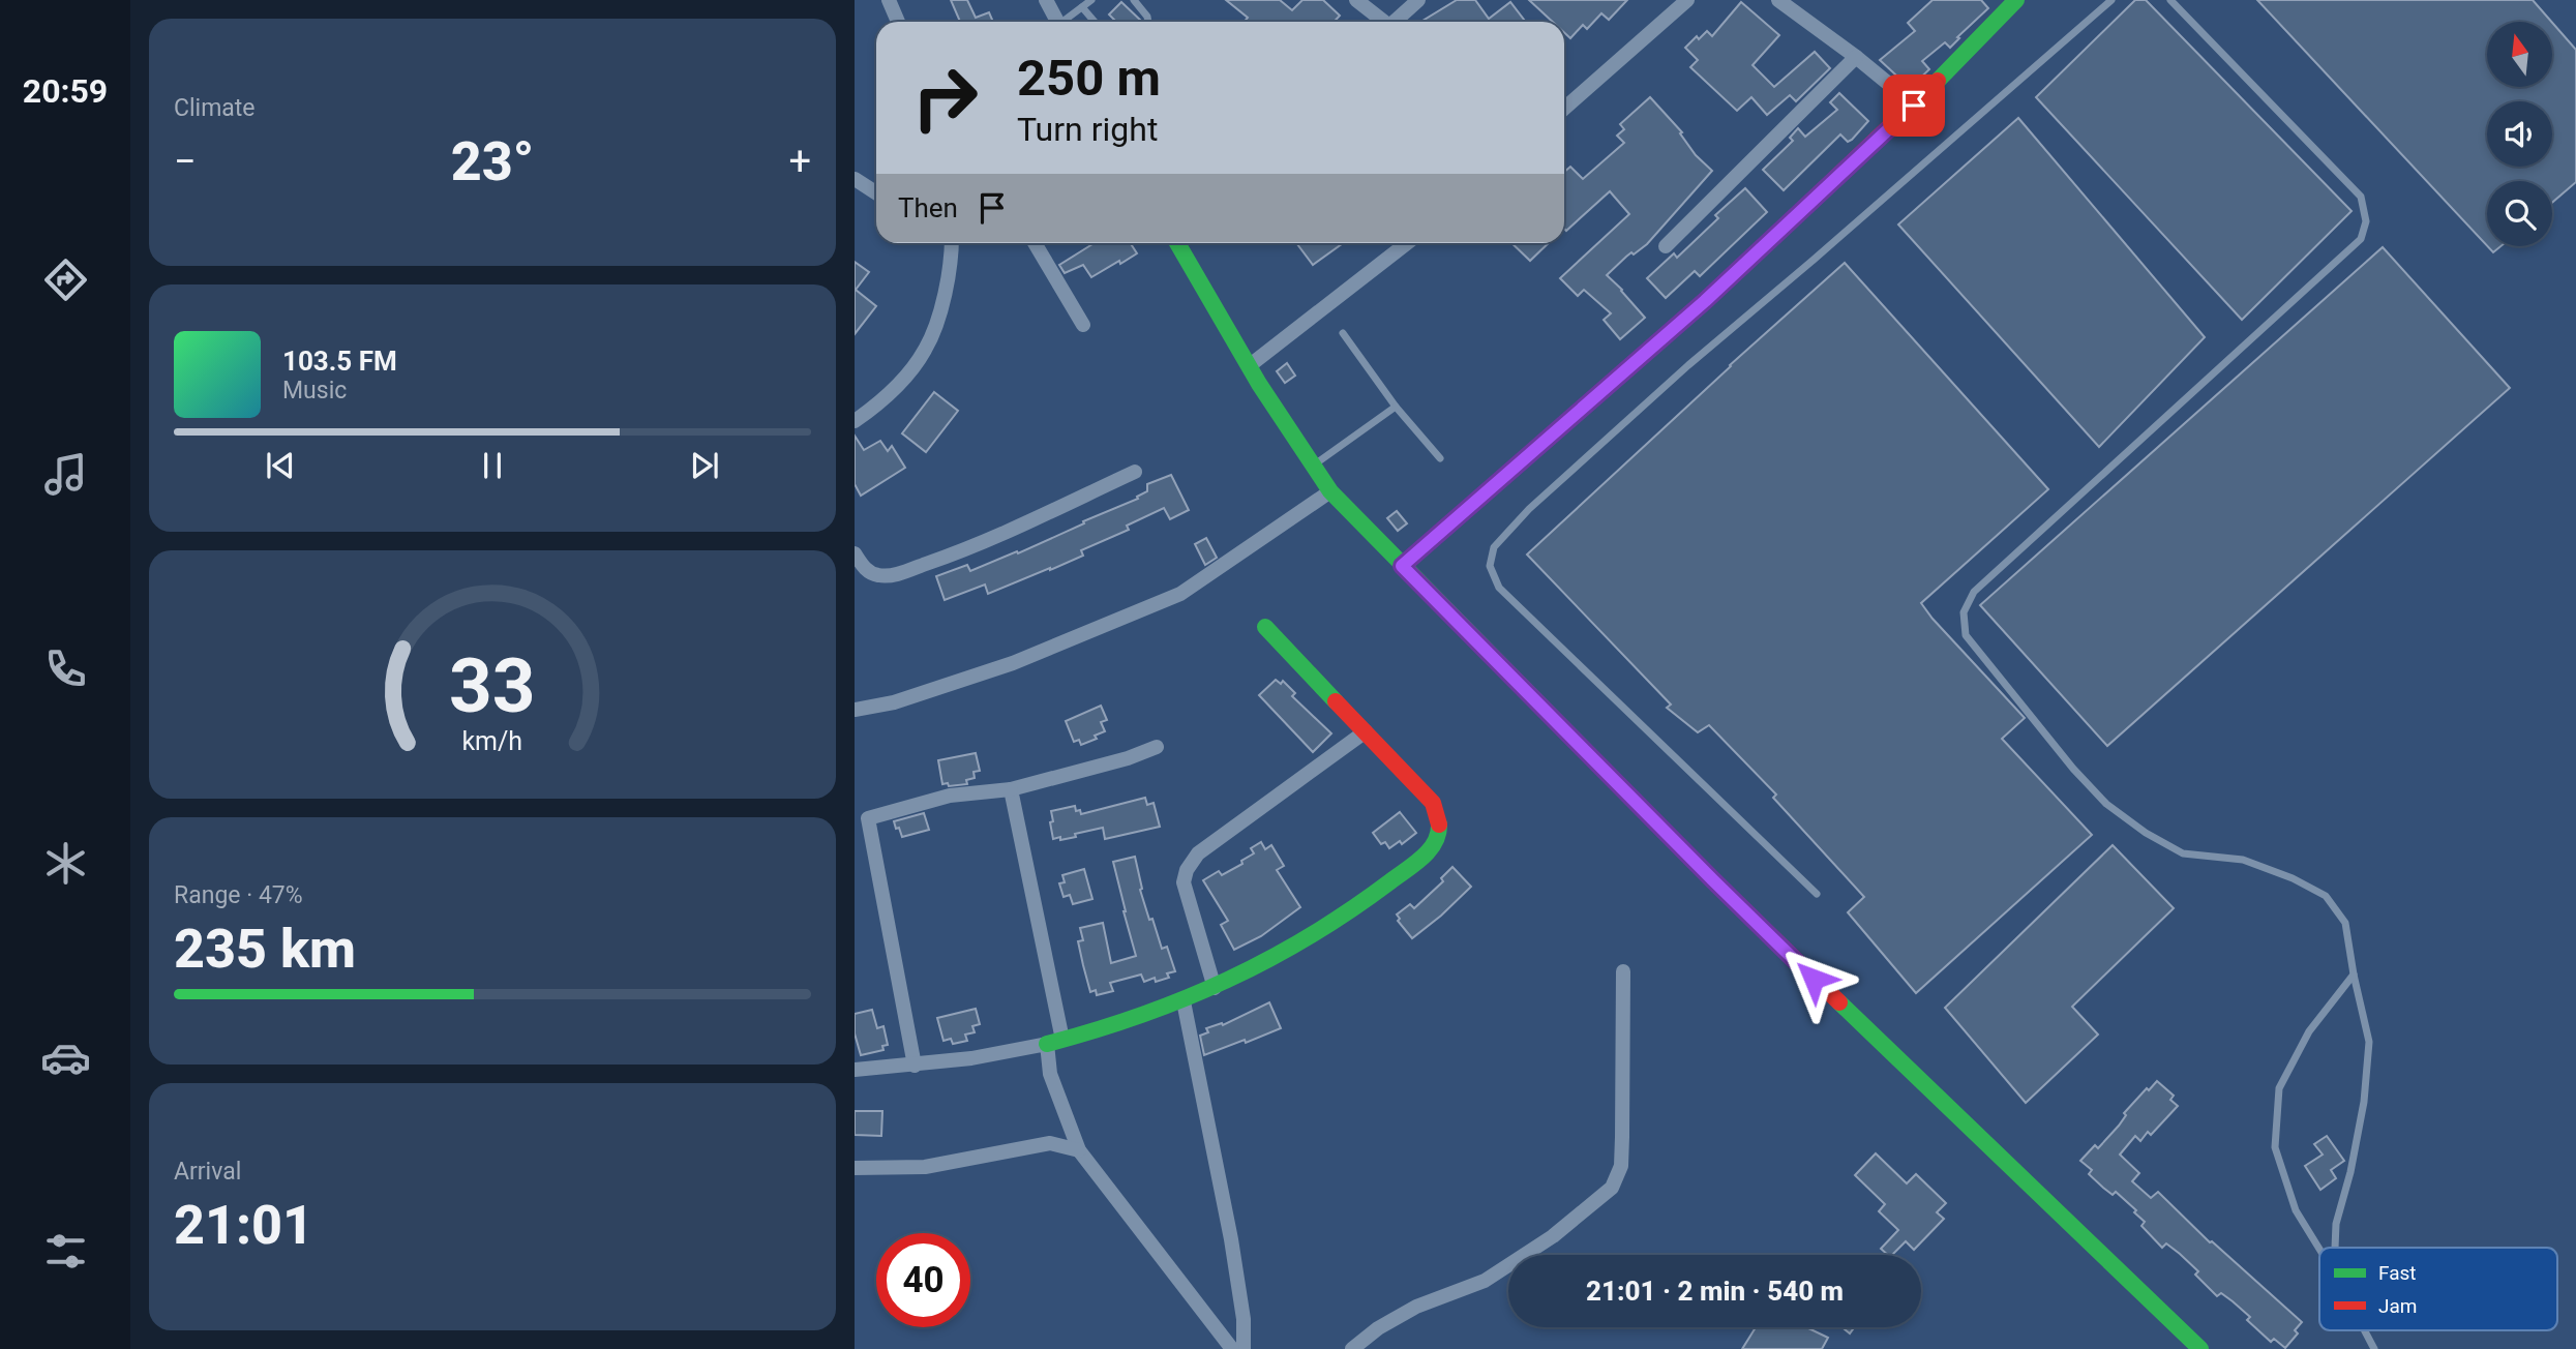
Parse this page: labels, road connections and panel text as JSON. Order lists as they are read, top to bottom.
{
  "legend": ["Fast", "Jam"],
  "north": "top",
  "page": {
    "tabs": "20:59",
    "tile": [
      "Climate",
      ["Range · 47%", "235 km"],
      ["Arrival", "21:01"]
    ],
    "turn": ["250 m", "Turn right"],
    "heat": ["−", "23°", "+"],
    "then": "Then",
    "song": ["103.5 FM", "Music"],
    "limit": "40",
    "trip": "21:01 · 2 min · 540 m",
    "gauge": ["33", "km/h"]
  }
}
